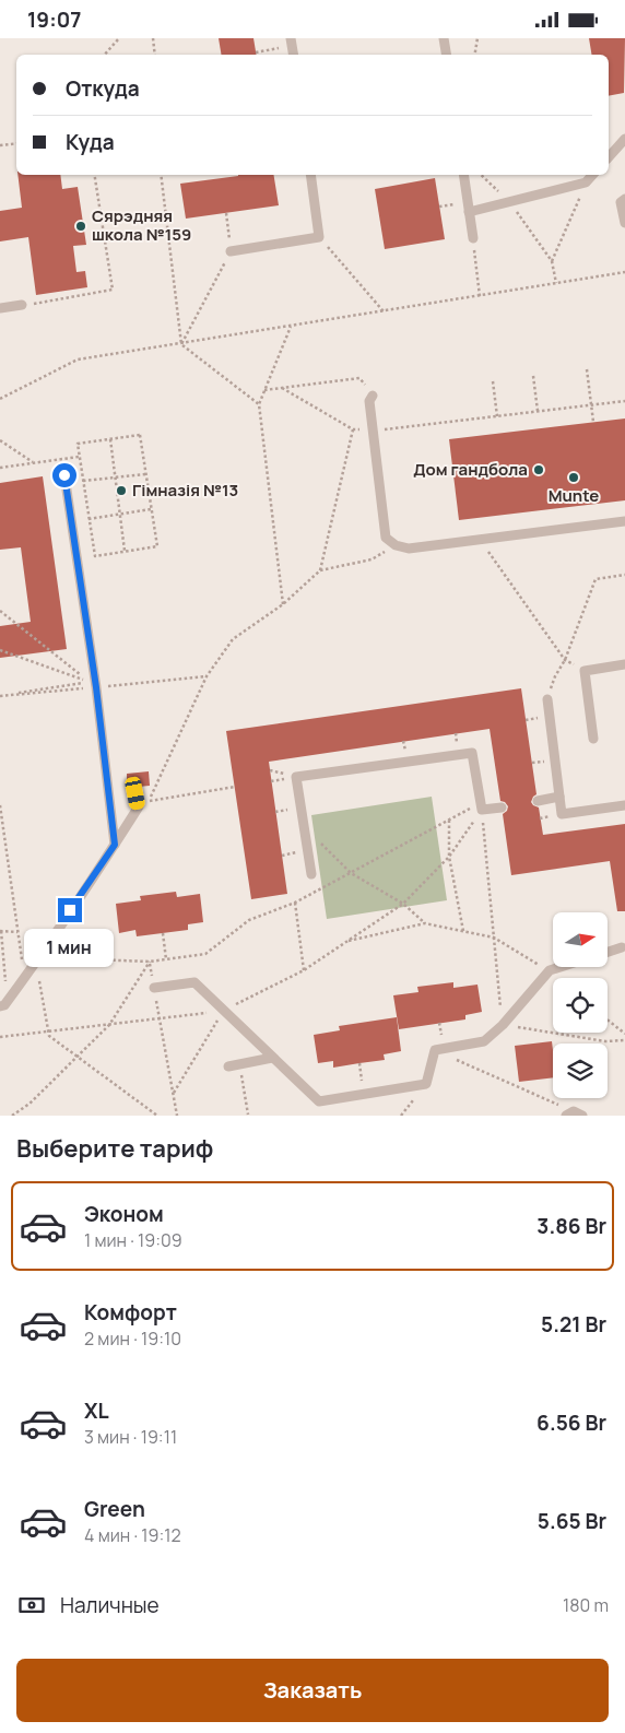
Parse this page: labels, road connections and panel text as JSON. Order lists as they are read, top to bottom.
{
  "places": [
    "Сярэдняя школа №159",
    "Дом гандбола",
    "Munte",
    "Гімназія №13"
  ],
  "north": "right",
  "page": {
    "status": "19:07",
    "banner": ["Откуда", "Куда"],
    "bubble": "1 мин",
    "heading": "Выберите тариф",
    "list": [
      {
        "name": "Эконом",
        "note": "1 мин · 19:09",
        "value": "3.86 Br"
      },
      {
        "name": "Комфорт",
        "note": "2 мин · 19:10",
        "value": "5.21 Br"
      },
      {
        "name": "XL",
        "note": "3 мин · 19:11",
        "value": "6.56 Br"
      },
      {
        "name": "Green",
        "note": "4 мин · 19:12",
        "value": "5.65 Br"
      }
    ],
    "pay": ["Наличные", "180 m"],
    "buttons": "Заказать"
  }
}
